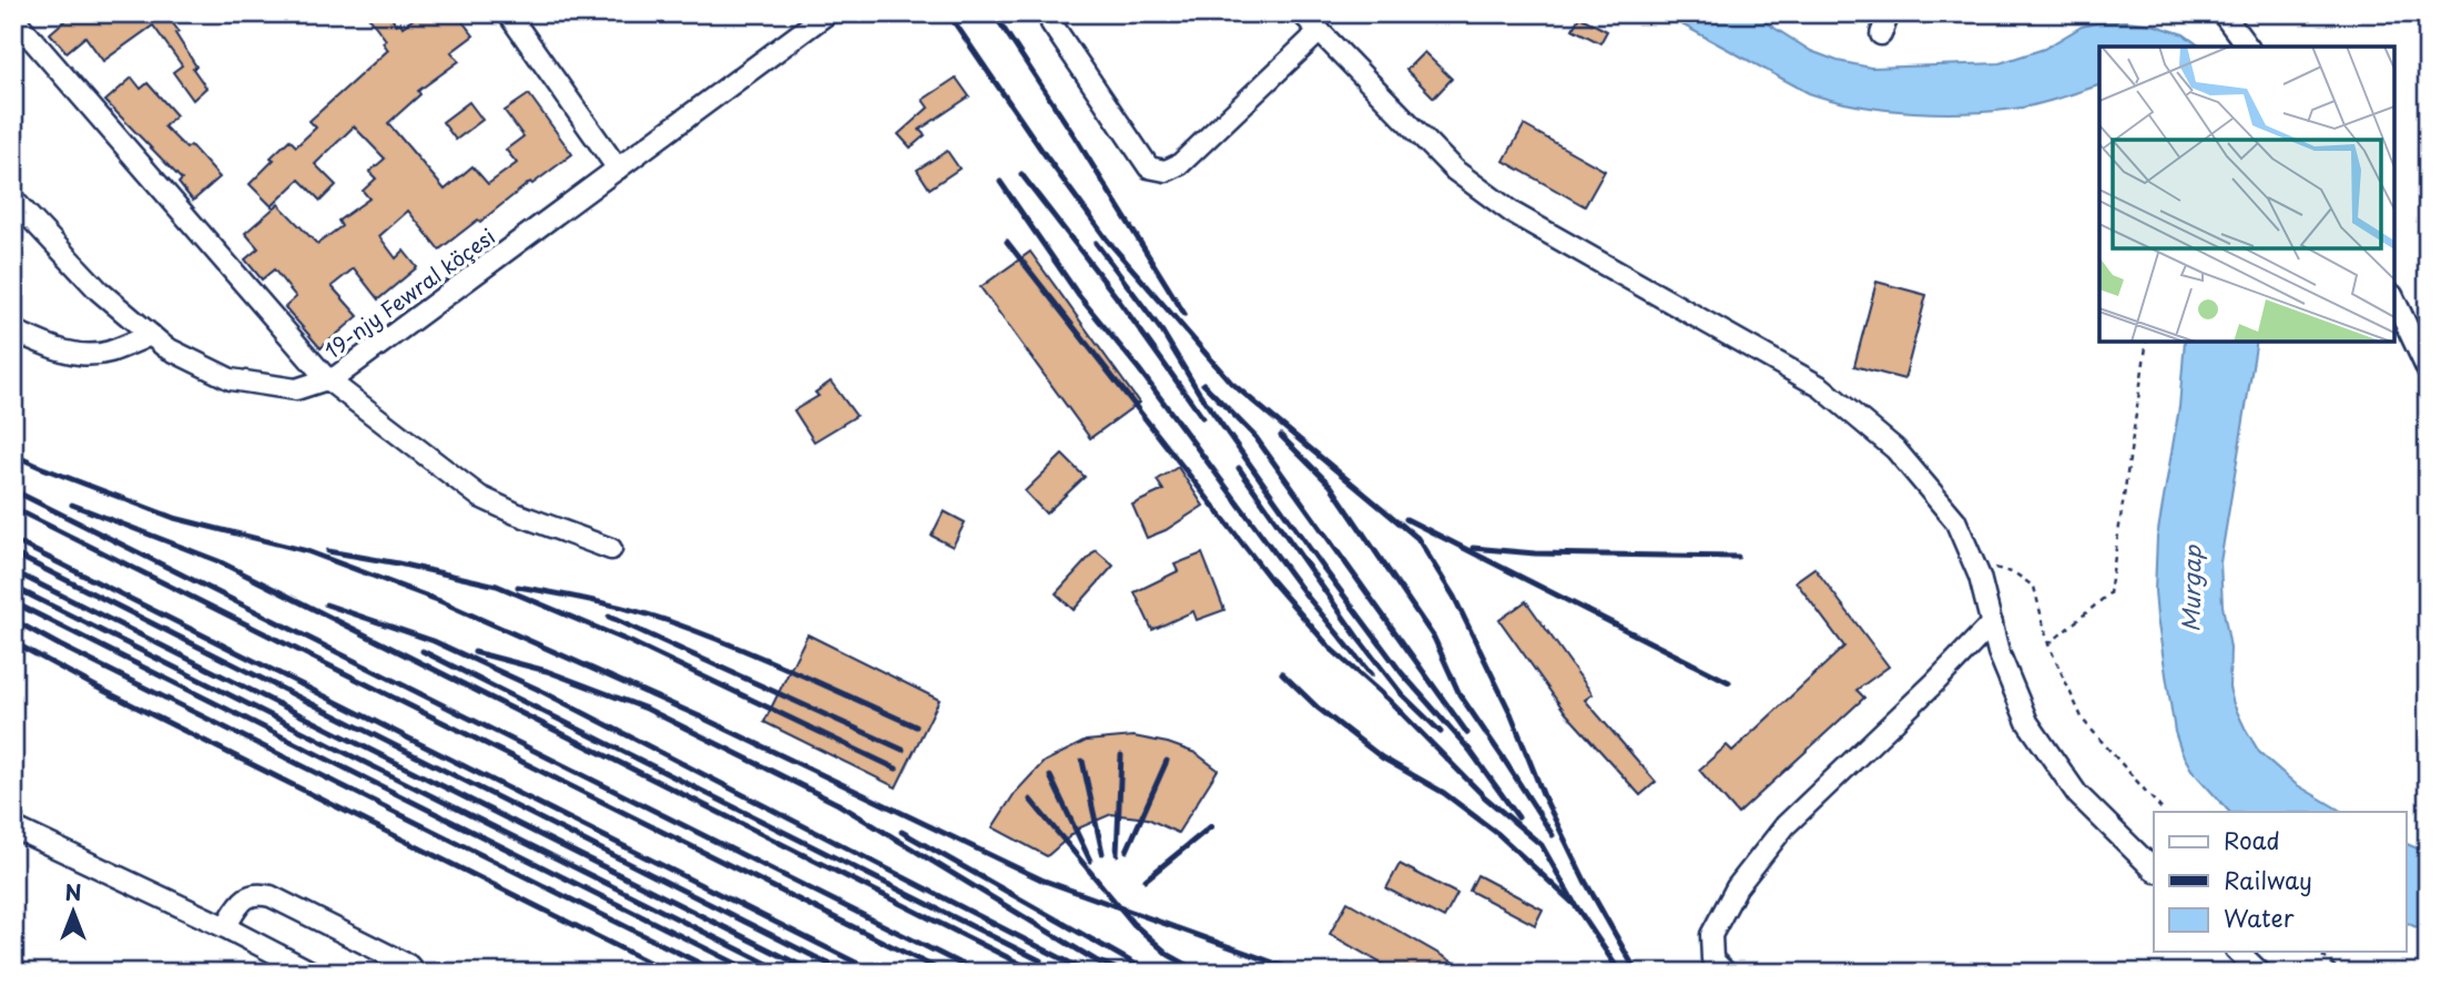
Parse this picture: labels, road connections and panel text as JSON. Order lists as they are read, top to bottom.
{
  "streets": {
    "street": ["19-njy Fewral köçesi"]
  },
  "water": ["Murgap"],
  "legend": ["Road", "Railway", "Water"],
  "north": "top"
}
